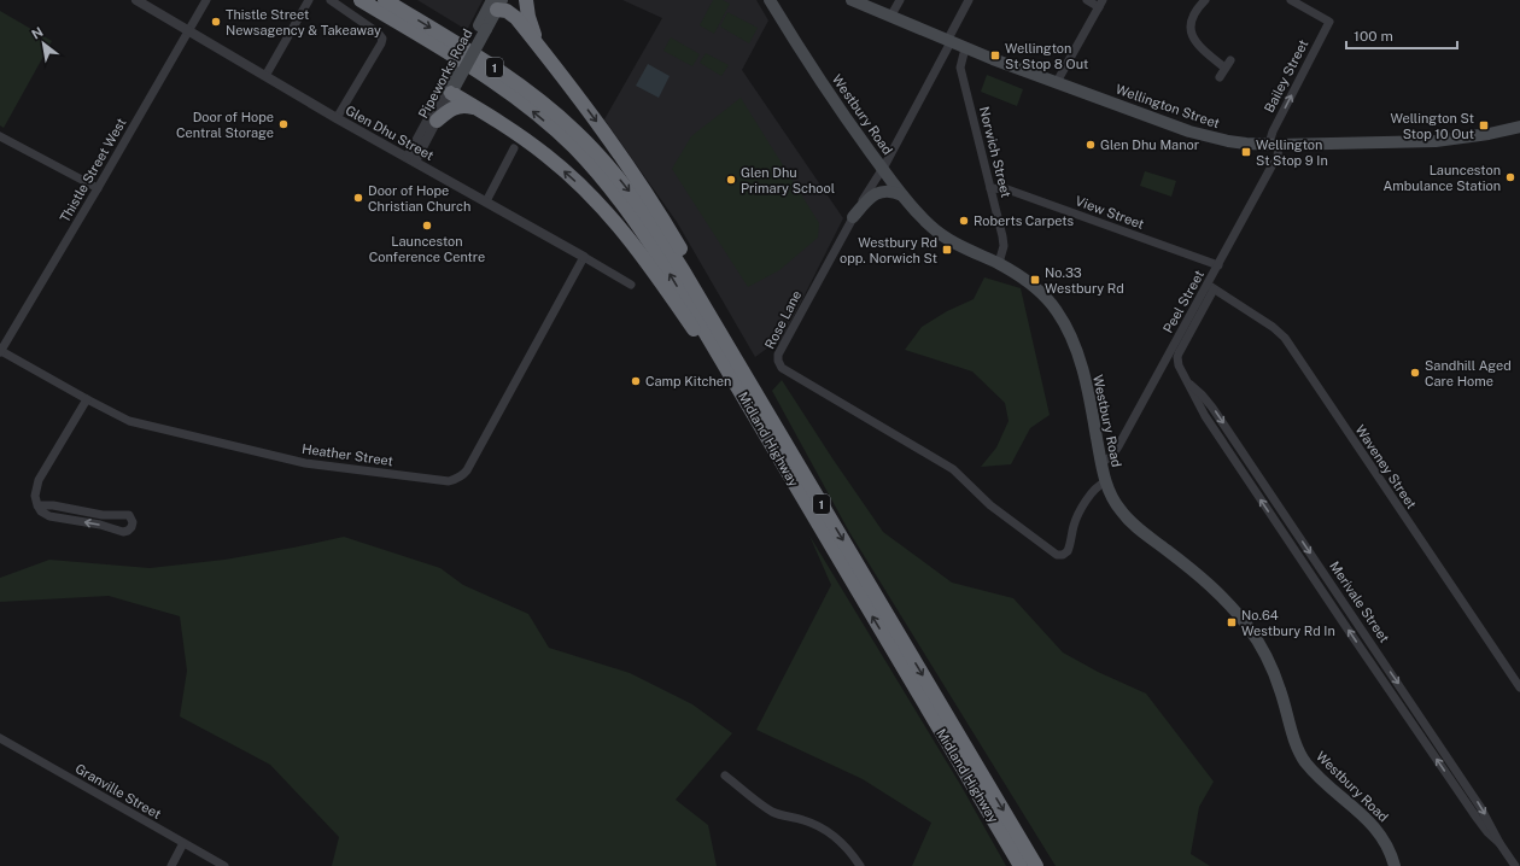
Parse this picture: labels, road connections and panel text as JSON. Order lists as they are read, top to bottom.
{
  "streets": {
    "highway": ["1", "Midland Highway"],
    "main road": ["Pipeworks Road", "Wellington Street", "Westbury Road"],
    "street": [
      "Bailey Street",
      "Glen Dhu Street",
      "Norwich Street",
      "Thistle Street West",
      "View Street",
      "Peel Street",
      "Rose Lane",
      "Heather Street",
      "Waveney Street",
      "Merivale Street",
      "Granville Street"
    ]
  },
  "crossings": [
    ["Pipeworks Road", "Glen Dhu Street"],
    ["Bailey Street", "Wellington Street"],
    ["Bailey Street", "Peel Street"],
    ["Wellington Street", "Norwich Street"],
    ["Wellington Street", "Peel Street"],
    ["Wellington Street", "Rose Lane"],
    ["Westbury Road", "Norwich Street"],
    ["Westbury Road", "Peel Street"],
    ["Westbury Road", "Rose Lane"],
    ["Glen Dhu Street", "Thistle Street West"],
    ["Glen Dhu Street", "Heather Street"],
    ["Norwich Street", "View Street"],
    ["Thistle Street West", "Heather Street"],
    ["View Street", "Peel Street"],
    ["Peel Street", "Waveney Street"],
    ["Peel Street", "Merivale Street"],
    ["Waveney Street", "Merivale Street"]
  ],
  "one_way": ["Bailey Street"],
  "places": {
    "other": [
      "Thistle Street Newsagency & Takeaway",
      "Door of Hope Central Storage",
      "Glen Dhu Manor",
      "Launceston Ambulance Station",
      "Glen Dhu Primary School",
      "Door of Hope Christian Church",
      "Roberts Carpets",
      "Launceston Conference Centre",
      "Sandhill Aged Care Home",
      "Camp Kitchen"
    ],
    "transit": [
      "Wellington St Stop 8 Out",
      "Wellington St Stop 10 Out",
      "Wellington St Stop 9 In",
      "Westbury Rd opp. Norwich St",
      "No.33 Westbury Rd",
      "No.64 Westbury Rd In"
    ]
  },
  "scale_bar": "100 m",
  "north": "top left"
}
